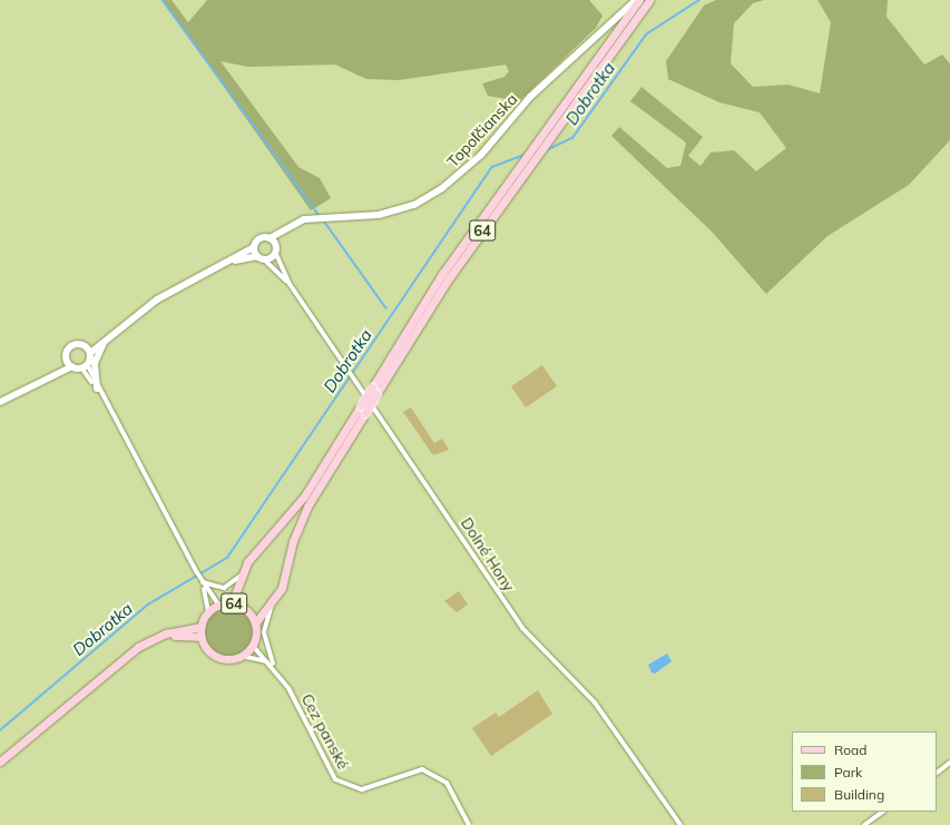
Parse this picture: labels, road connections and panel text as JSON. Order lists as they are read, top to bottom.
{
  "streets": {
    "main road": ["64"],
    "street": ["Topoľčianska", "Dolné Hony", "Cez panské"]
  },
  "crossings": [
    ["Topoľčianska", "64"]
  ],
  "water": ["Dobrotka"],
  "legend": ["Road", "Park", "Building"]
}
